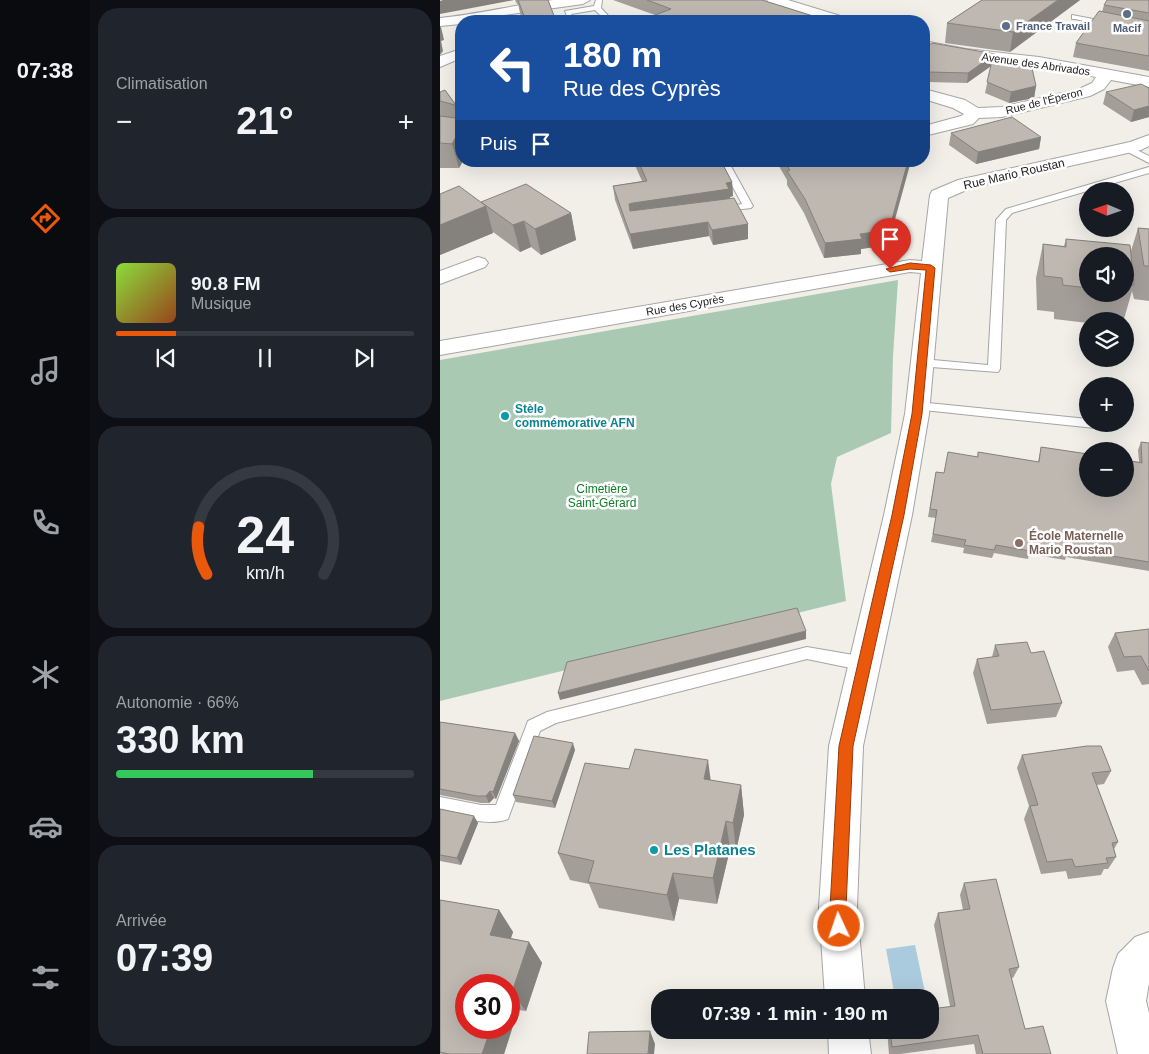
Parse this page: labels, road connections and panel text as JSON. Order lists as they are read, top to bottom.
{
  "streets": {
    "street": [
      "Avenue des Abrivados",
      "Rue de l'Éperon",
      "Rue Mario Roustan",
      "Rue des Cyprès"
    ]
  },
  "crossings": [
    ["Avenue des Abrivados", "Rue de l'Éperon"],
    ["Rue Mario Roustan", "Rue des Cyprès"]
  ],
  "parks": ["Cimetière Saint-Gérard"],
  "places": [
    "Macif",
    "France Travail",
    "Stèle commémorative AFN",
    "École Maternelle Mario Roustan",
    "Les Platanes"
  ],
  "north": "left",
  "page": {
    "tabs": "07:38",
    "tile": [
      "Climatisation",
      ["Autonomie · 66%", "330 km"],
      ["Arrivée", "07:39"]
    ],
    "turn": ["180 m", "Rue des Cyprès"],
    "heat": ["−", "21°", "+"],
    "then": "Puis",
    "map_buttons": ["+", "−"],
    "song": ["90.8 FM", "Musique"],
    "limit": "30",
    "trip": "07:39 · 1 min · 190 m",
    "gauge": ["24", "km/h"]
  }
}
